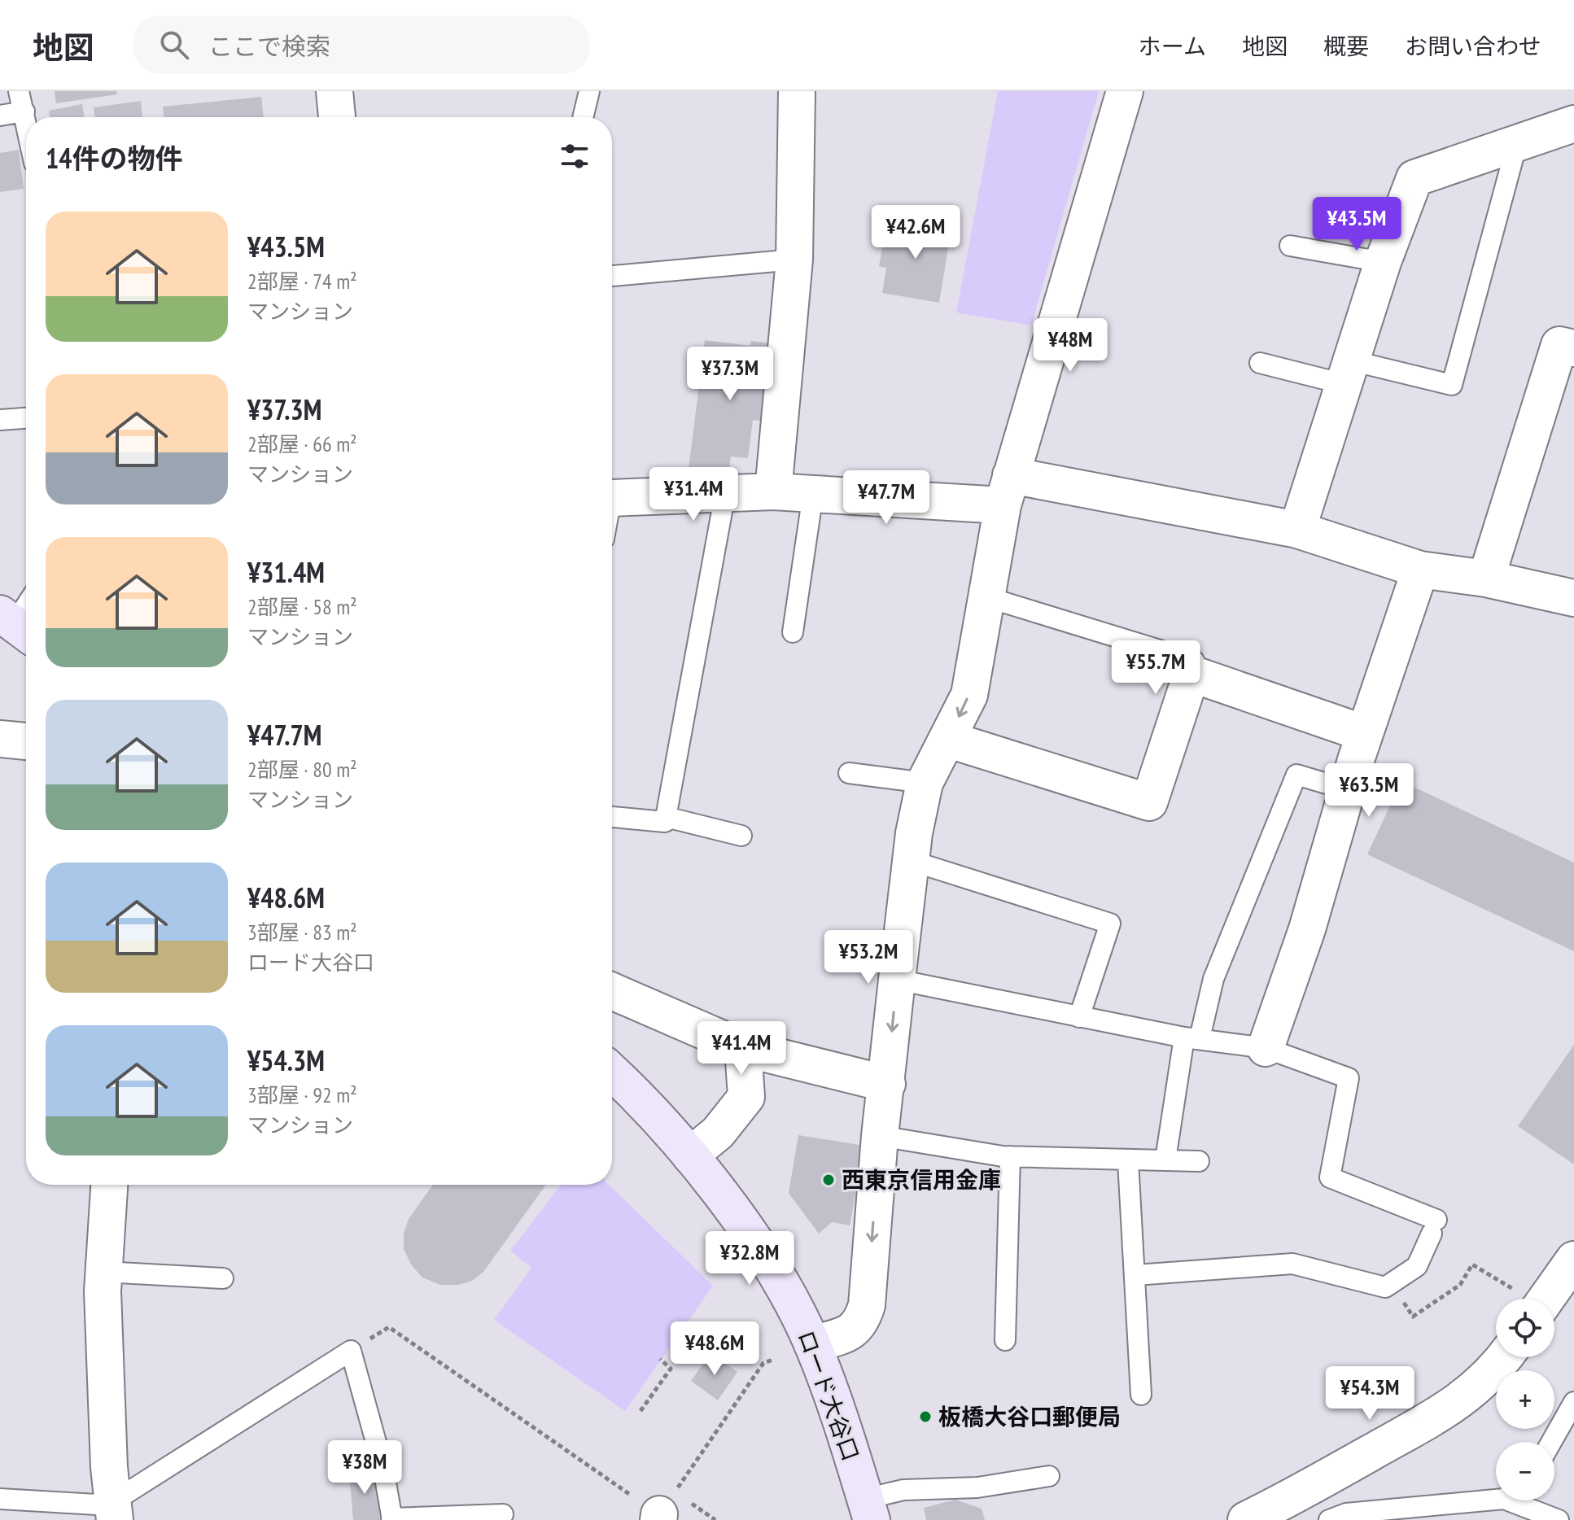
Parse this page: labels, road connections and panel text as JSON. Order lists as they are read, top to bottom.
{
  "streets": {
    "main road": ["ロード大谷口"]
  },
  "places": ["西東京信用金庫", "板橋大谷口郵便局"],
  "page": {
    "header": "地図",
    "search": "ここで検索",
    "nav": [
      "ホーム",
      "地図",
      "概要",
      "お問い合わせ"
    ],
    "heading": "14件の物件",
    "list": [
      {
        "name": "¥43.5M",
        "note": "2部屋 · 74 m² · マンション"
      },
      {
        "name": "¥37.3M",
        "note": "2部屋 · 66 m² · マンション"
      },
      {
        "name": "¥31.4M",
        "note": "2部屋 · 58 m² · マンション"
      },
      {
        "name": "¥47.7M",
        "note": "2部屋 · 80 m² · マンション"
      },
      {
        "name": "¥48.6M",
        "note": "3部屋 · 83 m² · ロード大谷口"
      },
      {
        "name": "¥54.3M",
        "note": "3部屋 · 92 m² · マンション"
      }
    ],
    "price": [
      "¥43.5M",
      "¥42.6M",
      "¥48M",
      "¥37.3M",
      "¥31.4M",
      "¥47.7M",
      "¥55.7M",
      "¥63.5M",
      "¥53.2M",
      "¥41.4M",
      "¥32.8M",
      "¥48.6M",
      "¥54.3M",
      "¥38M"
    ],
    "map_buttons": ["+", "−"]
  }
}
